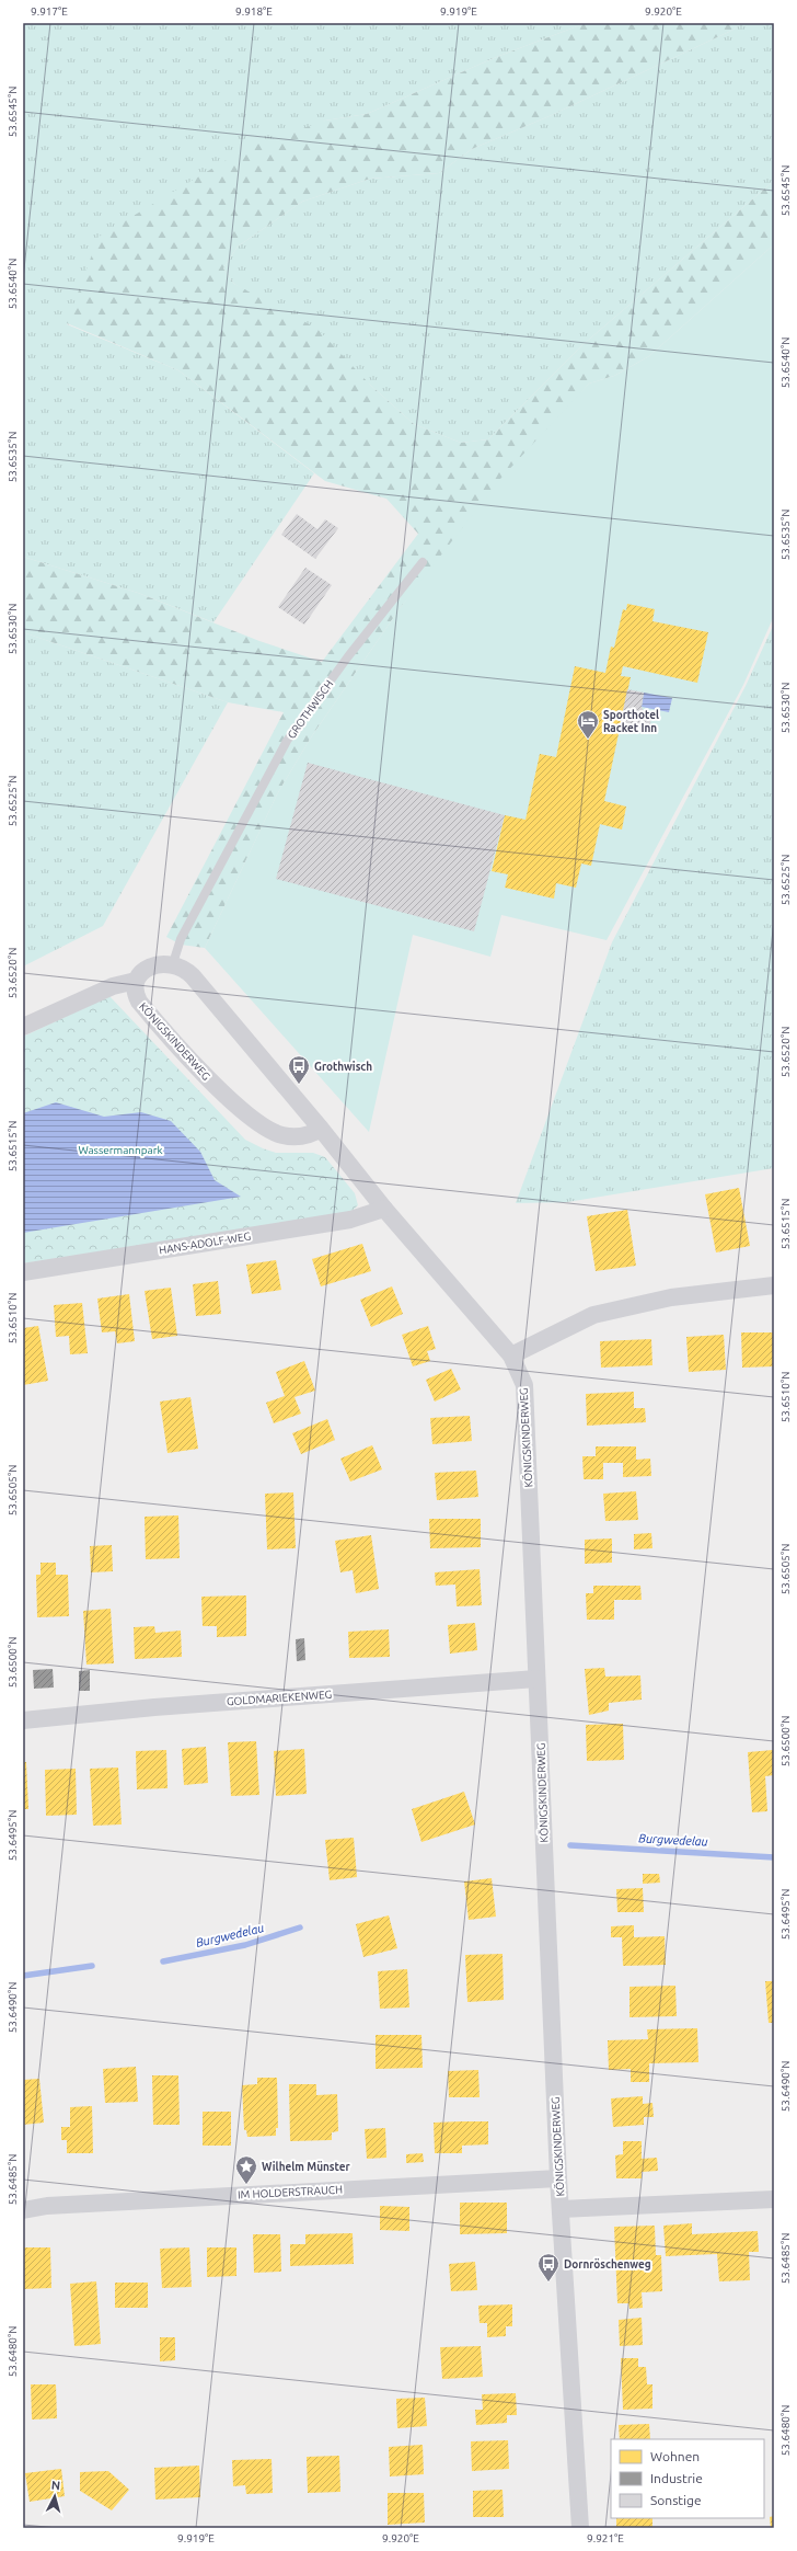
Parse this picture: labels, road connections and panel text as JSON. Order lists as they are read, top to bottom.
{
  "streets": {
    "street": [
      "KÖNIGSKINDERWEG",
      "HANS-ADOLF-WEG",
      "GOLDMARIEKENWEG",
      "IM HOLDERSTRAUCH"
    ],
    "lane": ["GROTHWISCH"]
  },
  "crossings": [
    ["GROTHWISCH", "KÖNIGSKINDERWEG"],
    ["KÖNIGSKINDERWEG", "HANS-ADOLF-WEG"],
    ["KÖNIGSKINDERWEG", "GOLDMARIEKENWEG"],
    ["KÖNIGSKINDERWEG", "IM HOLDERSTRAUCH"]
  ],
  "water": ["Burgwedelau"],
  "parks": ["Wassermannpark"],
  "places": {
    "hotel": ["Sporthotel Racket Inn"],
    "bus stop": ["Grothwisch", "Dornröschenweg"],
    "place": ["Wilhelm Münster"]
  },
  "legend": ["Wohnen", "Industrie", "Sonstige"],
  "north": "top",
  "coordinates": [
    "9.917°E",
    "9.918°E",
    "9.919°E",
    "9.920°E",
    "53.6545°N",
    "53.6540°N",
    "53.6535°N",
    "53.6530°N",
    "53.6525°N",
    "53.6520°N",
    "53.6515°N",
    "53.6510°N",
    "53.6505°N",
    "53.6500°N",
    "53.6495°N",
    "53.6490°N",
    "53.6485°N",
    "53.6480°N",
    "9.921°E"
  ]
}
